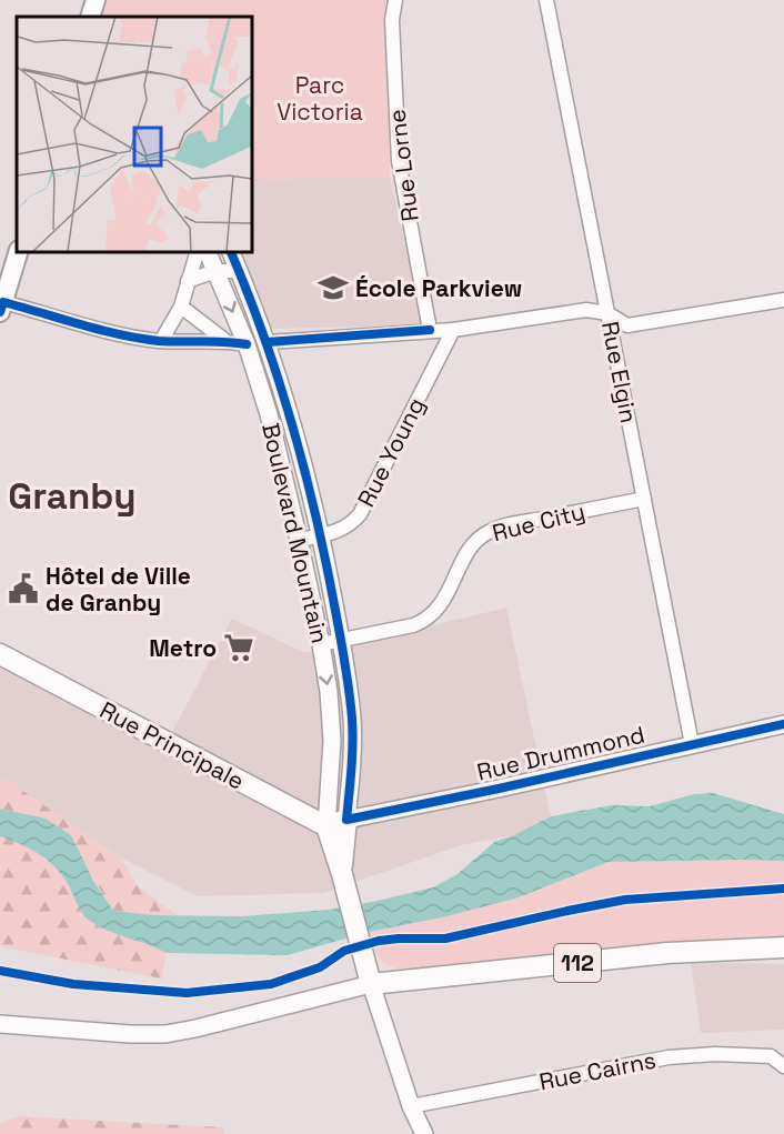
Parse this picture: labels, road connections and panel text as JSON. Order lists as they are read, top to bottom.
{
  "streets": {
    "main road": ["Rue Principale", "112"],
    "street": [
      "Rue Lorne",
      "Rue Elgin",
      "Rue Young",
      "Rue City",
      "Boulevard Mountain",
      "Rue Drummond",
      "Rue Cairns"
    ]
  },
  "crossings": [
    ["Rue Elgin", "Rue City"],
    ["Rue Elgin", "Rue Drummond"],
    ["Rue Young", "Boulevard Mountain"],
    ["Rue City", "Boulevard Mountain"],
    ["Boulevard Mountain", "Rue Principale"],
    ["Boulevard Mountain", "Rue Drummond"]
  ],
  "districts": ["Granby"],
  "parks": ["Parc Victoria"],
  "places": {
    "school or university": ["École Parkview"],
    "public building": ["Hôtel de Ville de Granby"],
    "supermarket": ["Metro"]
  }
}
